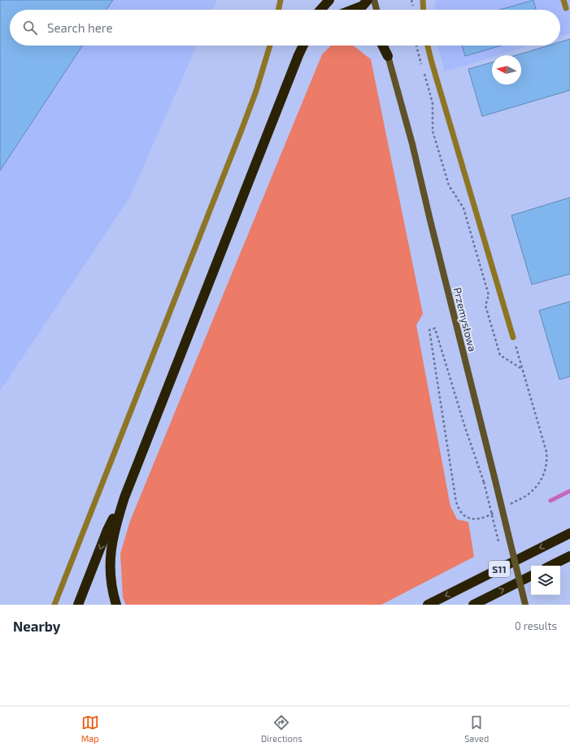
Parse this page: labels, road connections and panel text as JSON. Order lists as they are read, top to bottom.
{
  "streets": {
    "highway": ["S11"],
    "street": ["Przemysłowa"]
  },
  "north": "left",
  "page": {
    "search": "Search here",
    "heading": ["Nearby", "0 results"],
    "nav": ["Map", "Directions", "Saved"]
  }
}
